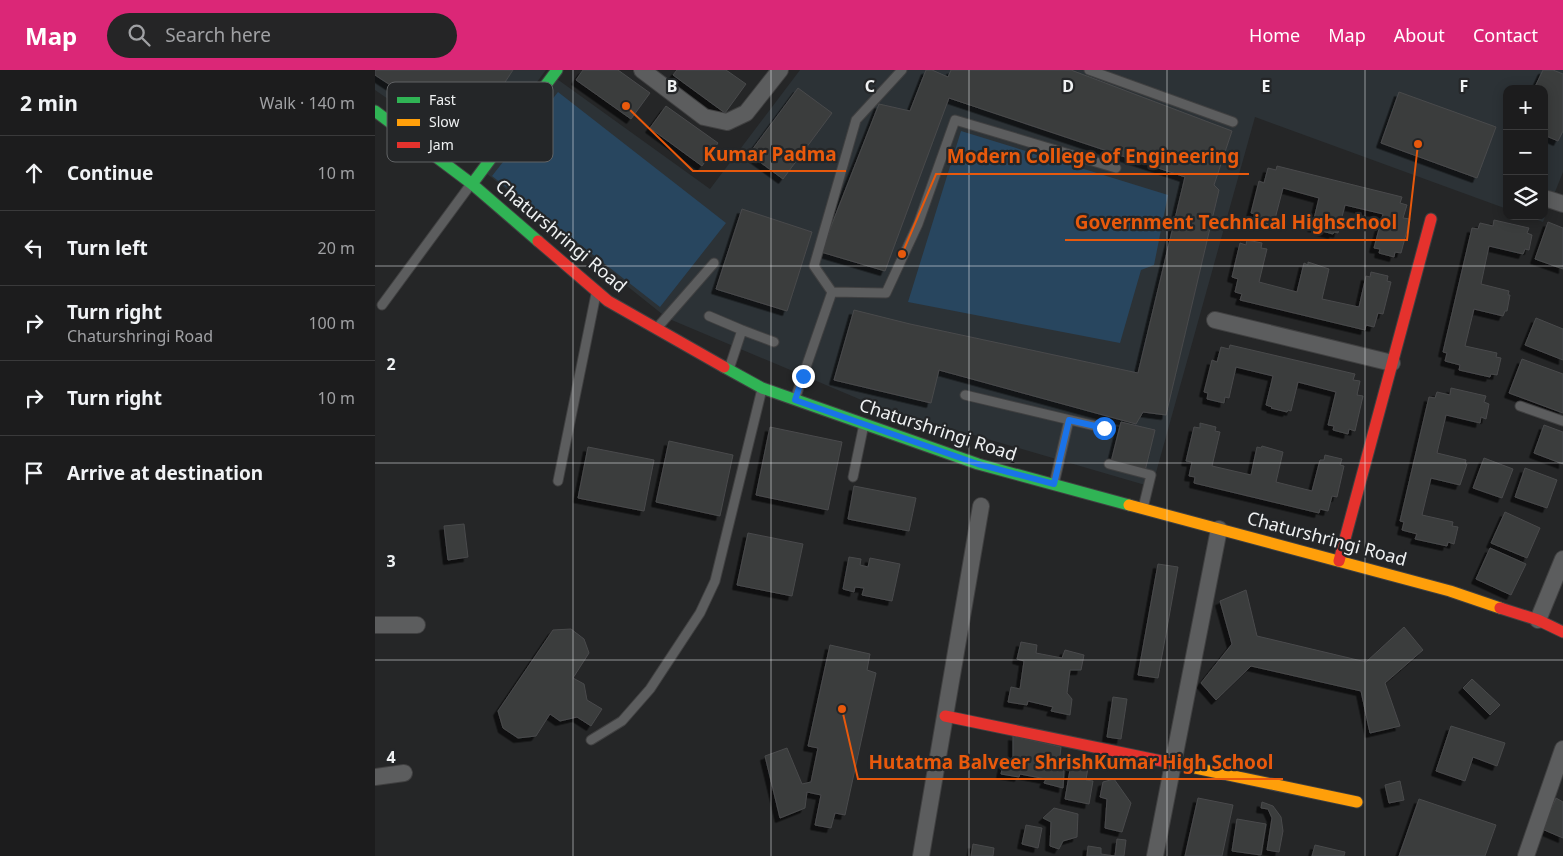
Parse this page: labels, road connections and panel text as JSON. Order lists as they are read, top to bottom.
{
  "streets": {
    "street": ["Chaturshringi Road"]
  },
  "places": [
    "Kumar Padma",
    "Government Technical Highschool",
    "Modern College of Engineering",
    "Hutatma Balveer ShrishKumar High School"
  ],
  "legend": ["Fast", "Slow", "Jam"],
  "page": {
    "header": "Map",
    "search": "Search here",
    "nav": [
      "Home",
      "Map",
      "About",
      "Contact"
    ],
    "heading": ["2 min", "Walk · 140 m"],
    "map_buttons": ["+", "−"],
    "list": [
      ["Continue", "10 m"],
      ["Turn left", "20 m"],
      ["Turn right", "Chaturshringi Road", "100 m"],
      ["Turn right", "10 m"],
      "Arrive at destination"
    ]
  },
  "grid": {
    "columns": [
      "B",
      "C",
      "D",
      "E",
      "F"
    ],
    "rows": ["2", "3", "4"]
  }
}
